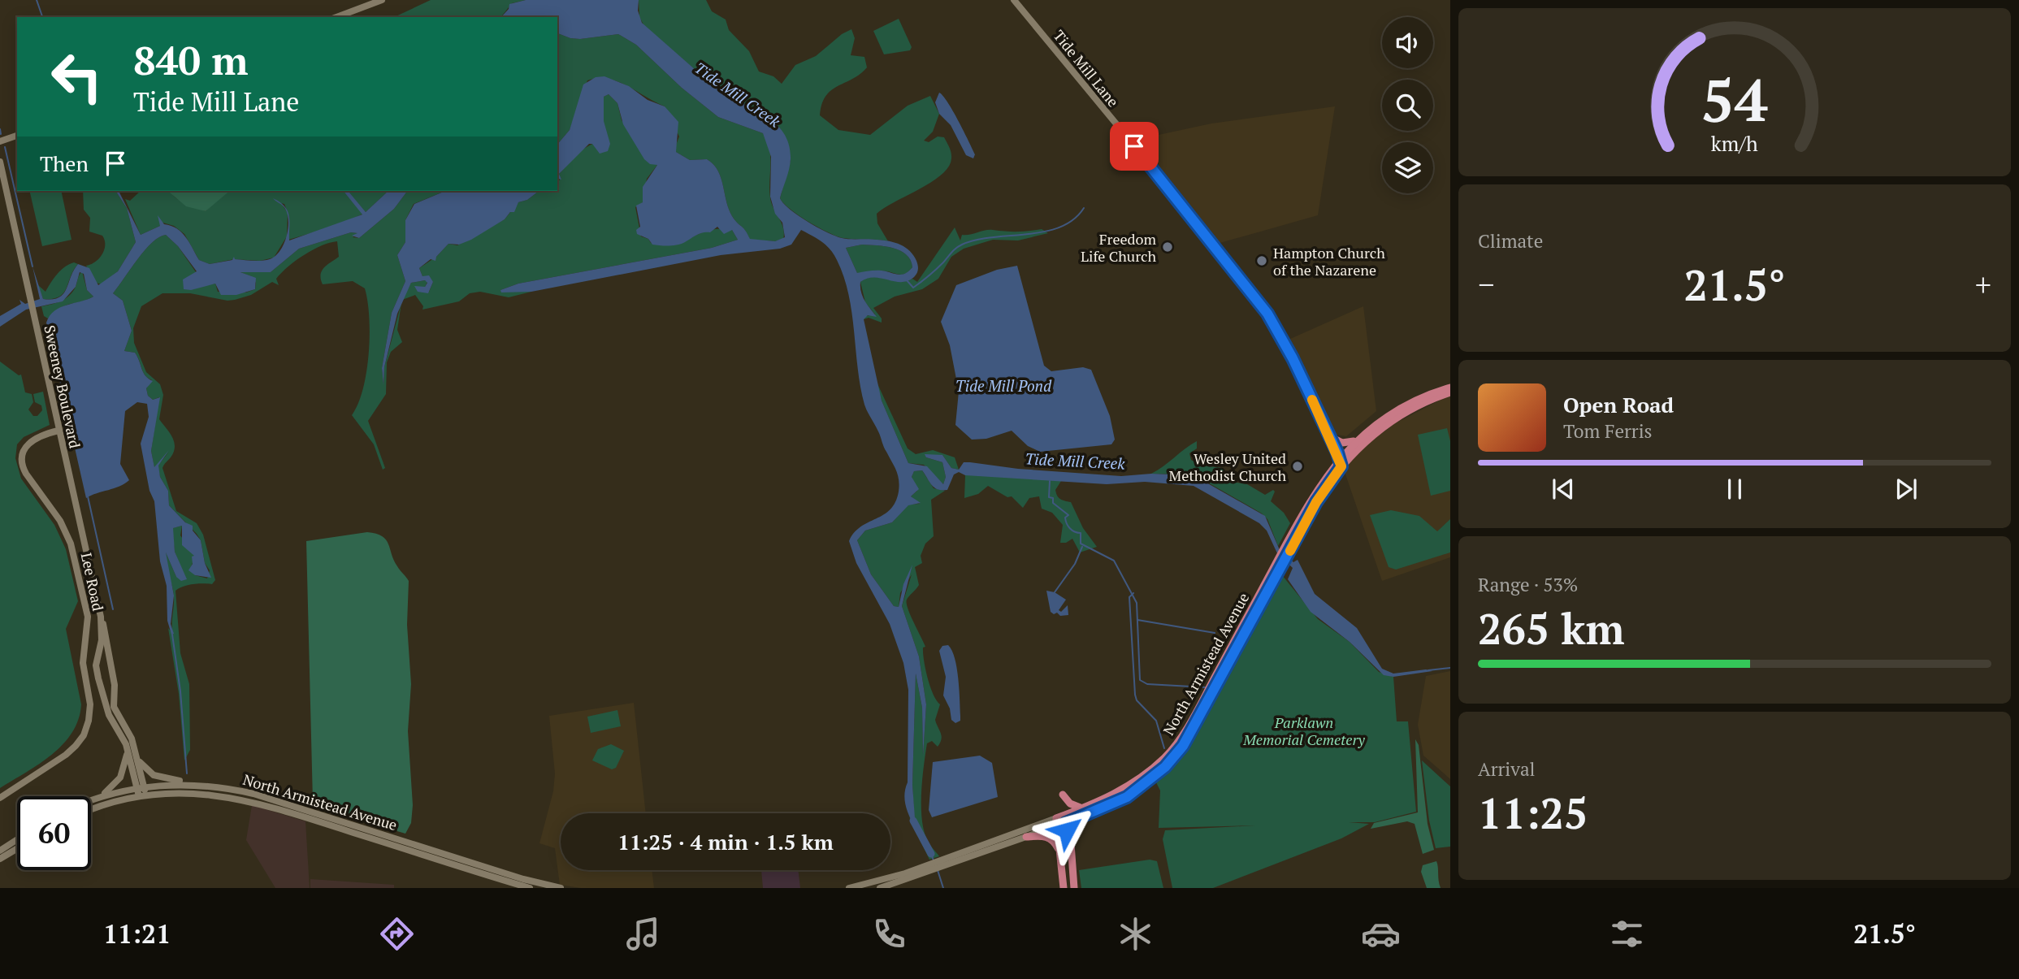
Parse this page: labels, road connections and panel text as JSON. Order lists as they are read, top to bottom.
{
  "streets": {
    "main road": [
      "Tide Mill Lane",
      "Sweeney Boulevard",
      "Lee Road",
      "North Armistead Avenue"
    ]
  },
  "crossings": [
    ["Tide Mill Lane", "North Armistead Avenue"],
    ["Sweeney Boulevard", "Lee Road"],
    ["Sweeney Boulevard", "North Armistead Avenue"]
  ],
  "water": ["Tide Mill Creek", "Tide Mill Pond"],
  "parks": ["Parklawn Memorial Cemetery"],
  "places": ["Freedom Life Church", "Hampton Church of the Nazarene", "Wesley United Methodist Church"],
  "page": {
    "turn": ["840 m", "Tide Mill Lane"],
    "then": "Then",
    "tile": [
      "Climate",
      ["Range · 53%", "265 km"],
      ["Arrival", "11:25"]
    ],
    "heat": ["−", "21.5°", "+"],
    "song": ["Open Road", "Tom Ferris"],
    "limit": "60",
    "trip": "11:25 · 4 min · 1.5 km",
    "tabs": ["11:21", "21.5°"],
    "gauge": ["54", "km/h"]
  }
}
